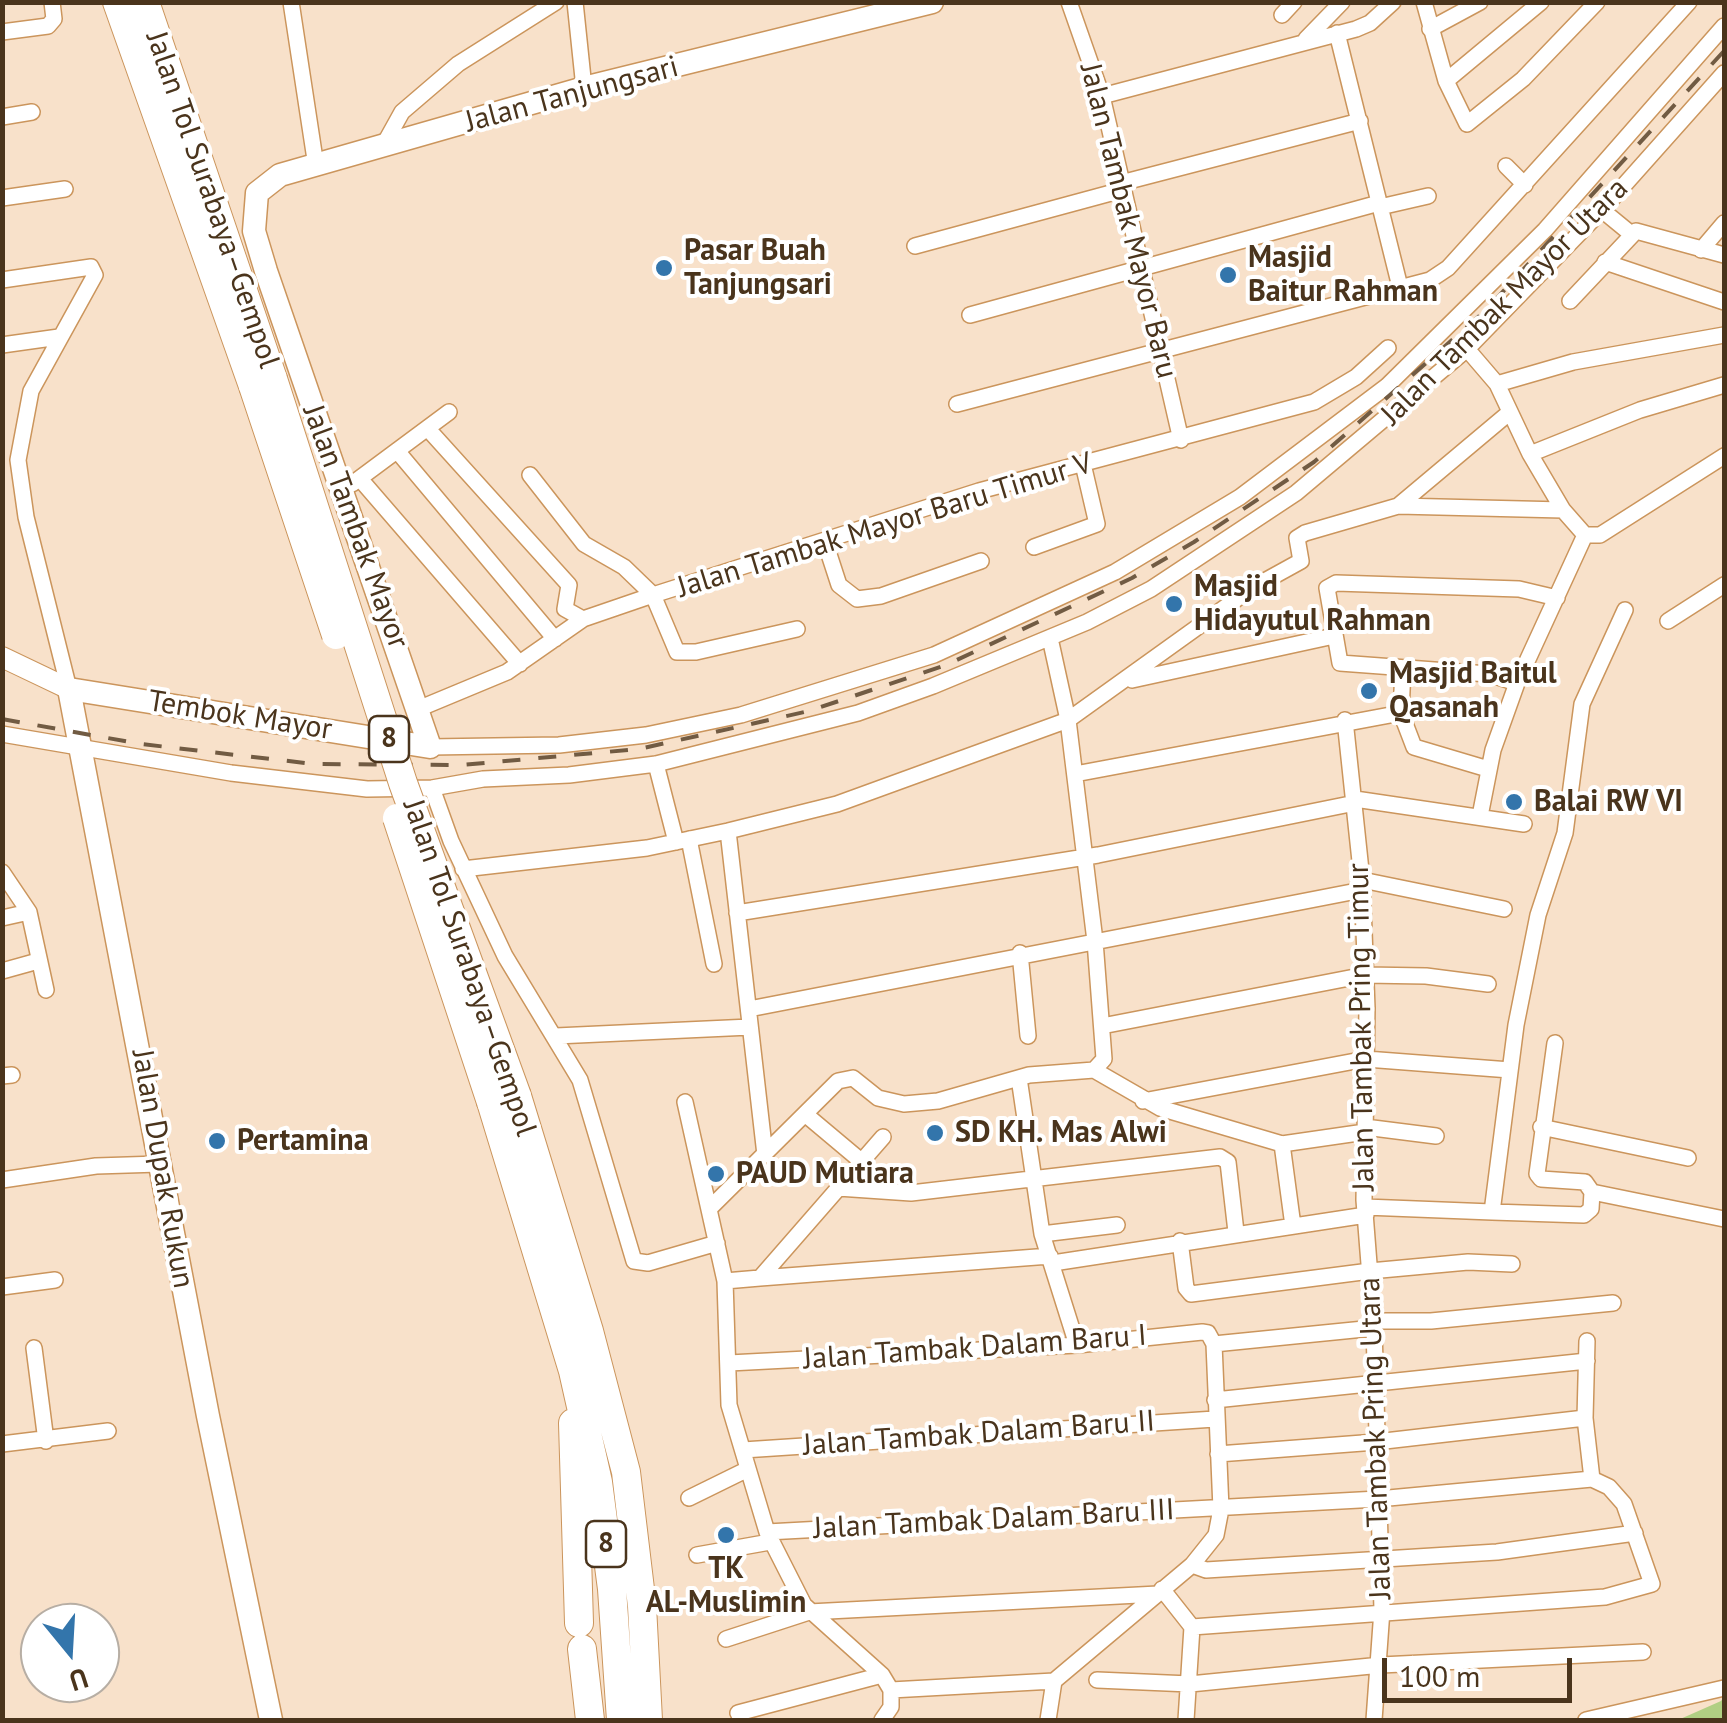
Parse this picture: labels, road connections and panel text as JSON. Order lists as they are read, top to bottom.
{
  "streets": {
    "highway": ["Jalan Tol Surabaya–Gempol", "8"],
    "main road": [
      "Jalan Tanjungsari",
      "Jalan Tambak Mayor",
      "Tembok Mayor",
      "Jalan Dupak Rukun"
    ],
    "street": [
      "Jalan Tambak Mayor Baru",
      "Jalan Tambak Mayor Utara",
      "Jalan Tambak Mayor Baru Timur V",
      "Jalan Tambak Pring Timur",
      "Jalan Tambak Dalam Baru I",
      "Jalan Tambak Dalam Baru II",
      "Jalan Tambak Pring Utara",
      "Jalan Tambak Dalam Baru III"
    ]
  },
  "crossings": [
    ["Jalan Tanjungsari", "Jalan Tambak Mayor"],
    ["Jalan Tambak Mayor Baru", "Jalan Tambak Mayor Baru Timur V"],
    ["Jalan Tambak Mayor Utara", "Jalan Dupak Rukun"],
    ["Tembok Mayor", "Jalan Dupak Rukun"],
    ["Jalan Tambak Pring Timur", "Jalan Tambak Pring Utara"],
    ["Jalan Tambak Pring Utara", "Jalan Tambak Dalam Baru III"]
  ],
  "places": [
    "Pasar Buah Tanjungsari",
    "Masjid Baitur Rahman",
    "Masjid Hidayutul Rahman",
    "Masjid Baitul Qasanah",
    "Balai RW VI",
    "SD KH. Mas Alwi",
    "Pertamina",
    "PAUD Mutiara",
    "TK AL-Muslimin"
  ],
  "scale_bar": "100 m",
  "north": "bottom"
}
